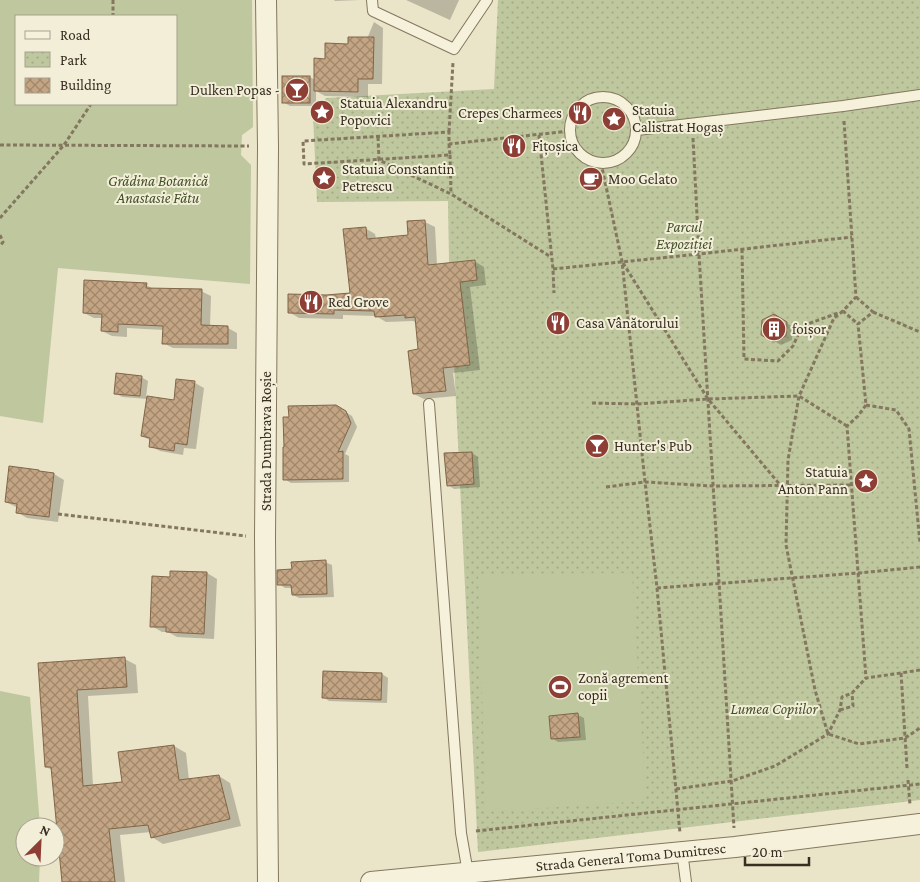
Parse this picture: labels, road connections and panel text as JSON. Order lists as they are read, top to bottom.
{
  "streets": {
    "street": ["Strada Dumbrava Roșie", "Strada General Toma Dumitresc"]
  },
  "parks": ["Grădina Botanică Anastasie Fătu", "Parcul Expoziției", "Lumea Copiilor"],
  "places": {
    "bar": ["Dulken Popas -", "Hunter's Pub"],
    "place": [
      "Statuia Alexandru Popovici",
      "Statuia Calistrat Hogaș",
      "Statuia Constantin Petrescu",
      "Statuia Anton Pann"
    ],
    "restaurant": [
      "Crepes Charmees",
      "Fițoșica",
      "Red Grove",
      "Casa Vânătorului"
    ],
    "cafe": ["Moo Gelato"],
    "building": ["foișor"],
    "sports": ["Zonă agrement copii"]
  },
  "legend": ["Road", "Park", "Building"],
  "scale_bar": "20 m",
  "north": "top right"
}
